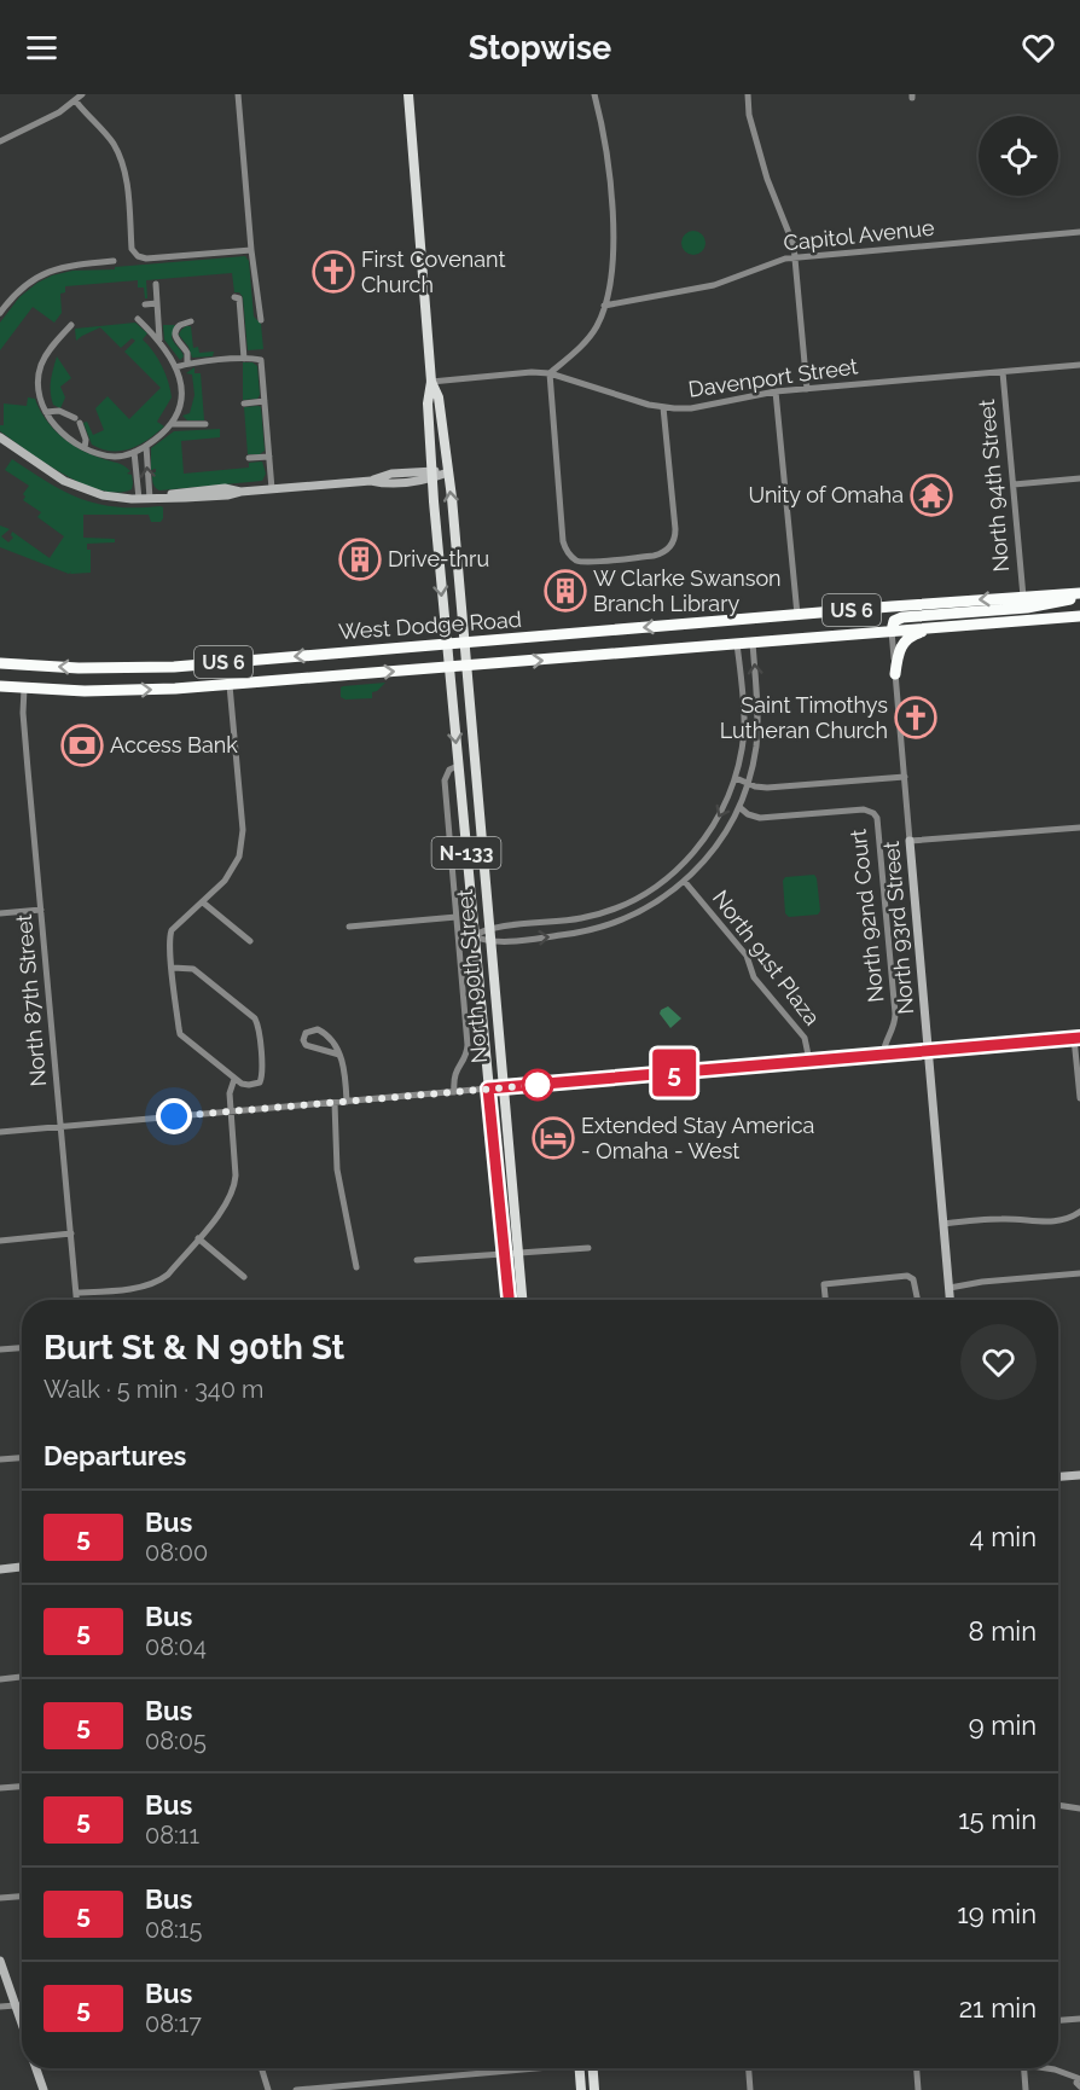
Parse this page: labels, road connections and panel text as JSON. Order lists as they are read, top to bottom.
{
  "streets": {
    "highway": ["US 6", "West Dodge Road"],
    "main road": ["N-133", "North 90th Street"],
    "street": [
      "Capitol Avenue",
      "Davenport Street",
      "North 94th Street",
      "North 92nd Court",
      "North 93rd Street",
      "North 91st Plaza",
      "North 87th Street"
    ]
  },
  "crossings": [
    ["Davenport Street", "North 94th Street"],
    ["Davenport Street", "North 90th Street"],
    ["North 94th Street", "West Dodge Road"],
    ["West Dodge Road", "North 93rd Street"],
    ["West Dodge Road", "North 90th Street"],
    ["West Dodge Road", "North 87th Street"]
  ],
  "places": {
    "church": ["First Covenant Church", "Saint Timothys Lutheran Church"],
    "temple": ["Unity of Omaha"],
    "building": ["Drive-thru", "W Clarke Swanson Branch Library"],
    "bank": ["Access Bank"],
    "hotel": ["Extended Stay America - Omaha - West"]
  },
  "lines": ["bus line 5"],
  "page": {
    "header": "Stopwise",
    "on_map": "5",
    "heading": [
      ["Burt St & N 90th St", "Walk · 5 min · 340 m"],
      "Departures"
    ],
    "list": [
      {
        "mark": "5",
        "name": "Bus",
        "note": "08:00",
        "value": "4 min"
      },
      {
        "mark": "5",
        "name": "Bus",
        "note": "08:04",
        "value": "8 min"
      },
      {
        "mark": "5",
        "name": "Bus",
        "note": "08:05",
        "value": "9 min"
      },
      {
        "mark": "5",
        "name": "Bus",
        "note": "08:11",
        "value": "15 min"
      },
      {
        "mark": "5",
        "name": "Bus",
        "note": "08:15",
        "value": "19 min"
      },
      {
        "mark": "5",
        "name": "Bus",
        "note": "08:17",
        "value": "21 min"
      }
    ]
  }
}
